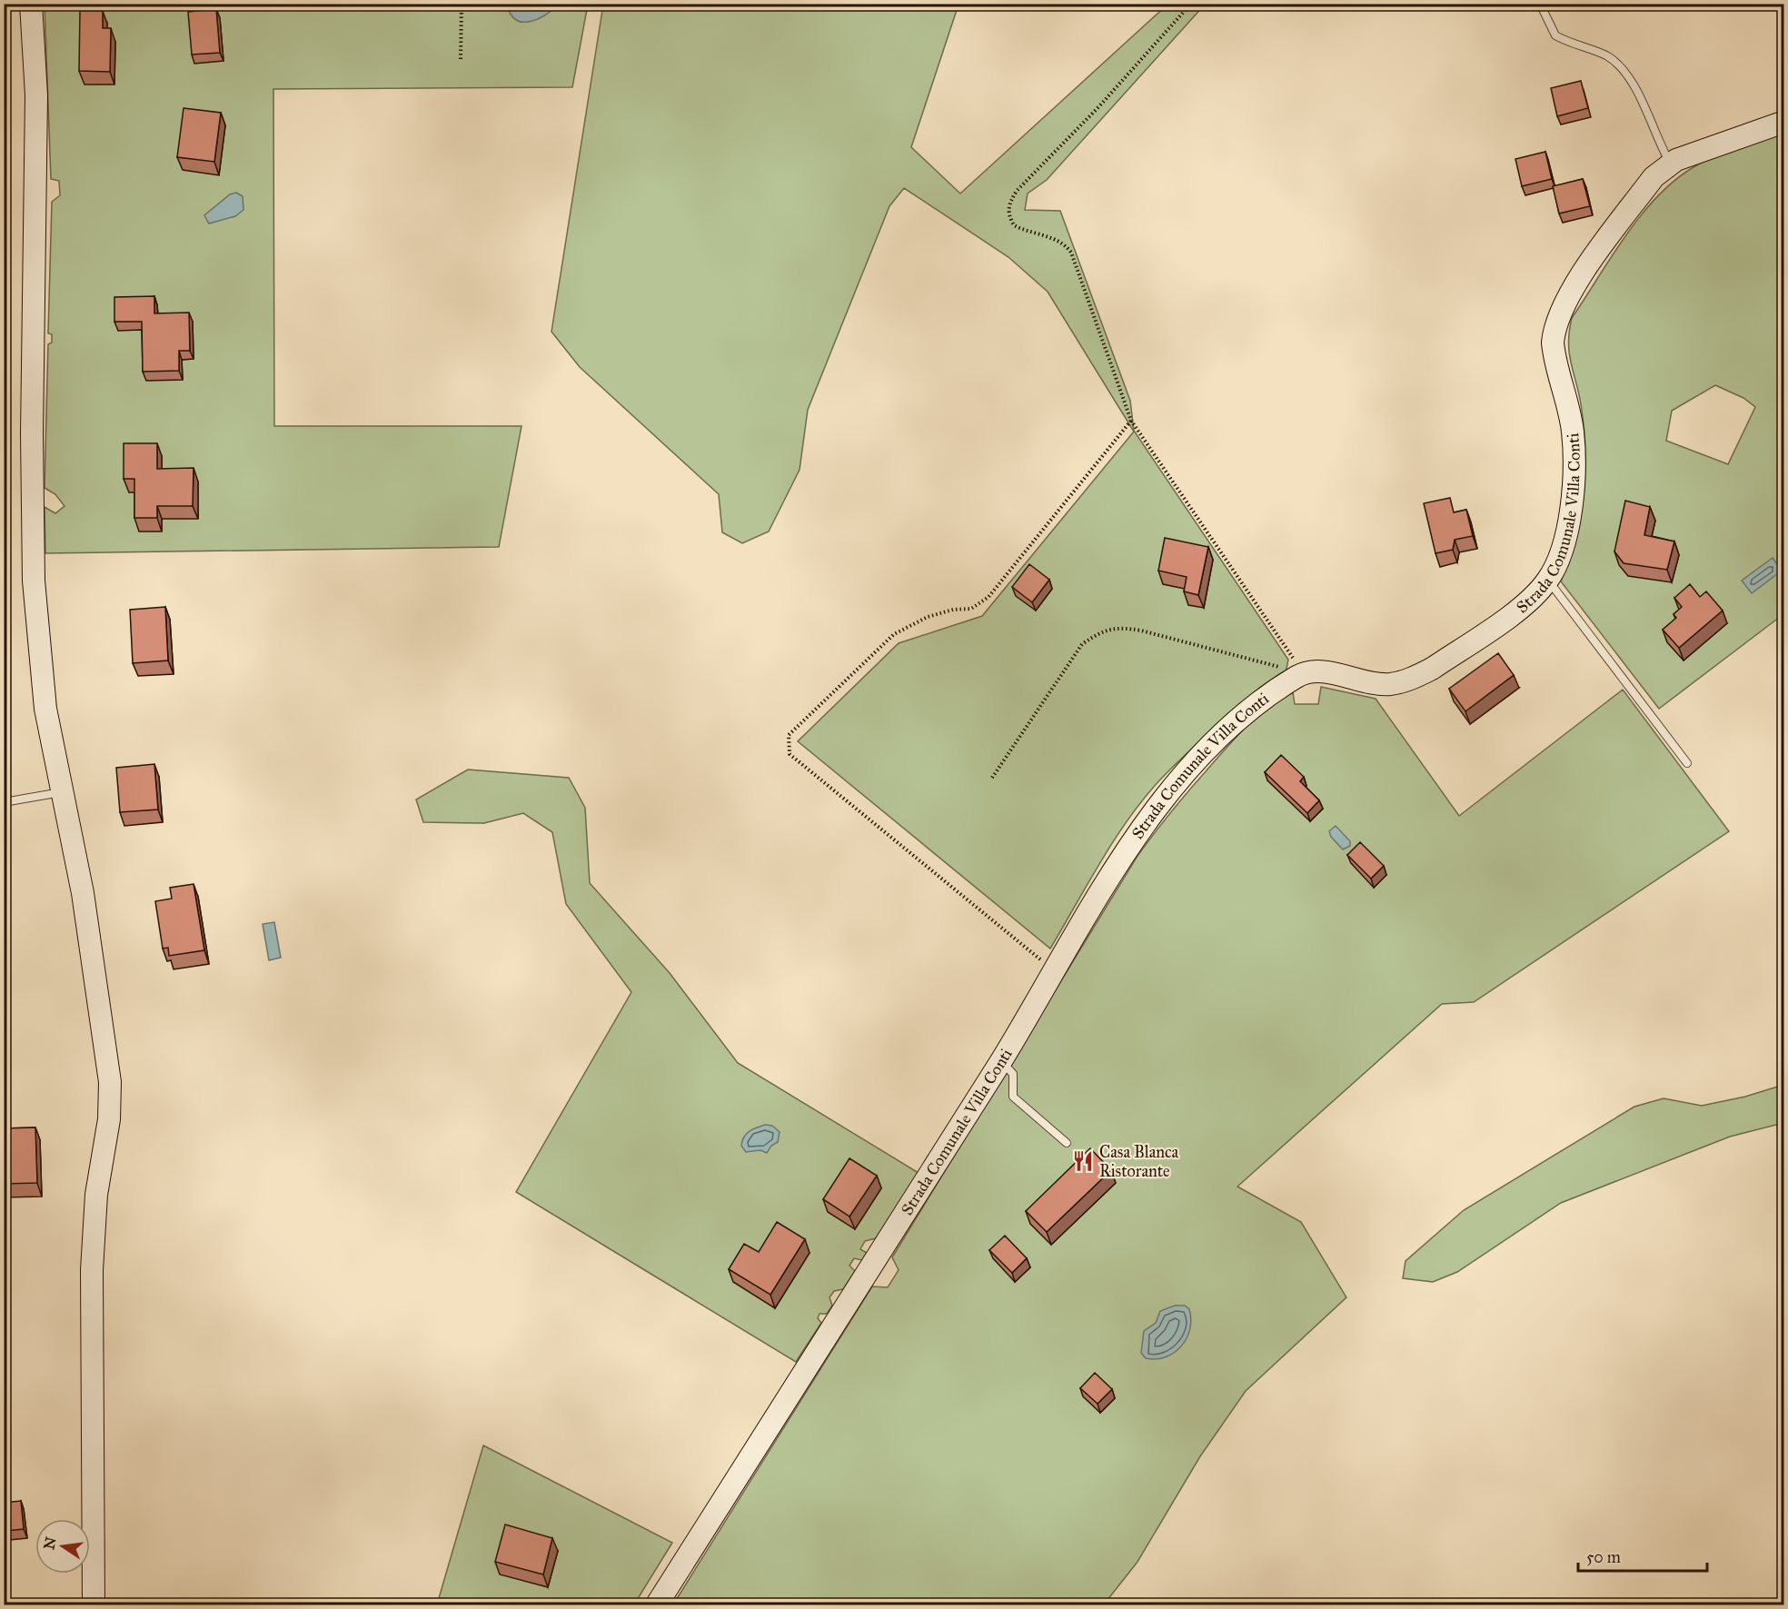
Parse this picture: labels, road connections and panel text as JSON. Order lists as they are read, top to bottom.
{
  "streets": {
    "street": ["Strada Comunale Villa Conti"]
  },
  "places": {
    "restaurant": ["Casa Blanca Ristorante"]
  },
  "scale_bar": "50 m",
  "north": "left"
}
